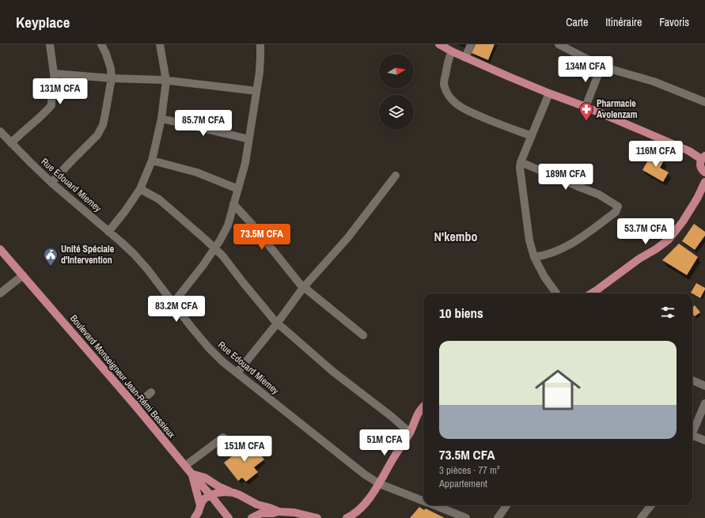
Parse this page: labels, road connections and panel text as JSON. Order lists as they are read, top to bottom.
{
  "streets": {
    "main road": ["Boulevard Monseigneur Jean-Rémi Bessieux"],
    "street": ["Rue Edouard Miemey"]
  },
  "districts": ["N'kembo"],
  "places": {
    "pharmacy": ["Pharmacie Avolenzam"],
    "public building": ["Unité Spéciale d'Intervention"]
  },
  "north": "right",
  "page": {
    "header": "Keyplace",
    "nav": ["Carte", "Itinéraire", "Favoris"],
    "price": [
      "134M CFA",
      "131M CFA",
      "85.7M CFA",
      "116M CFA",
      "189M CFA",
      "53.7M CFA",
      "73.5M CFA",
      "83.2M CFA",
      "51M CFA",
      "151M CFA"
    ],
    "heading": "10 biens",
    "list": [
      {
        "name": "73.5M CFA",
        "note": "3 pièces · 77 m² · Appartement"
      }
    ]
  }
}
